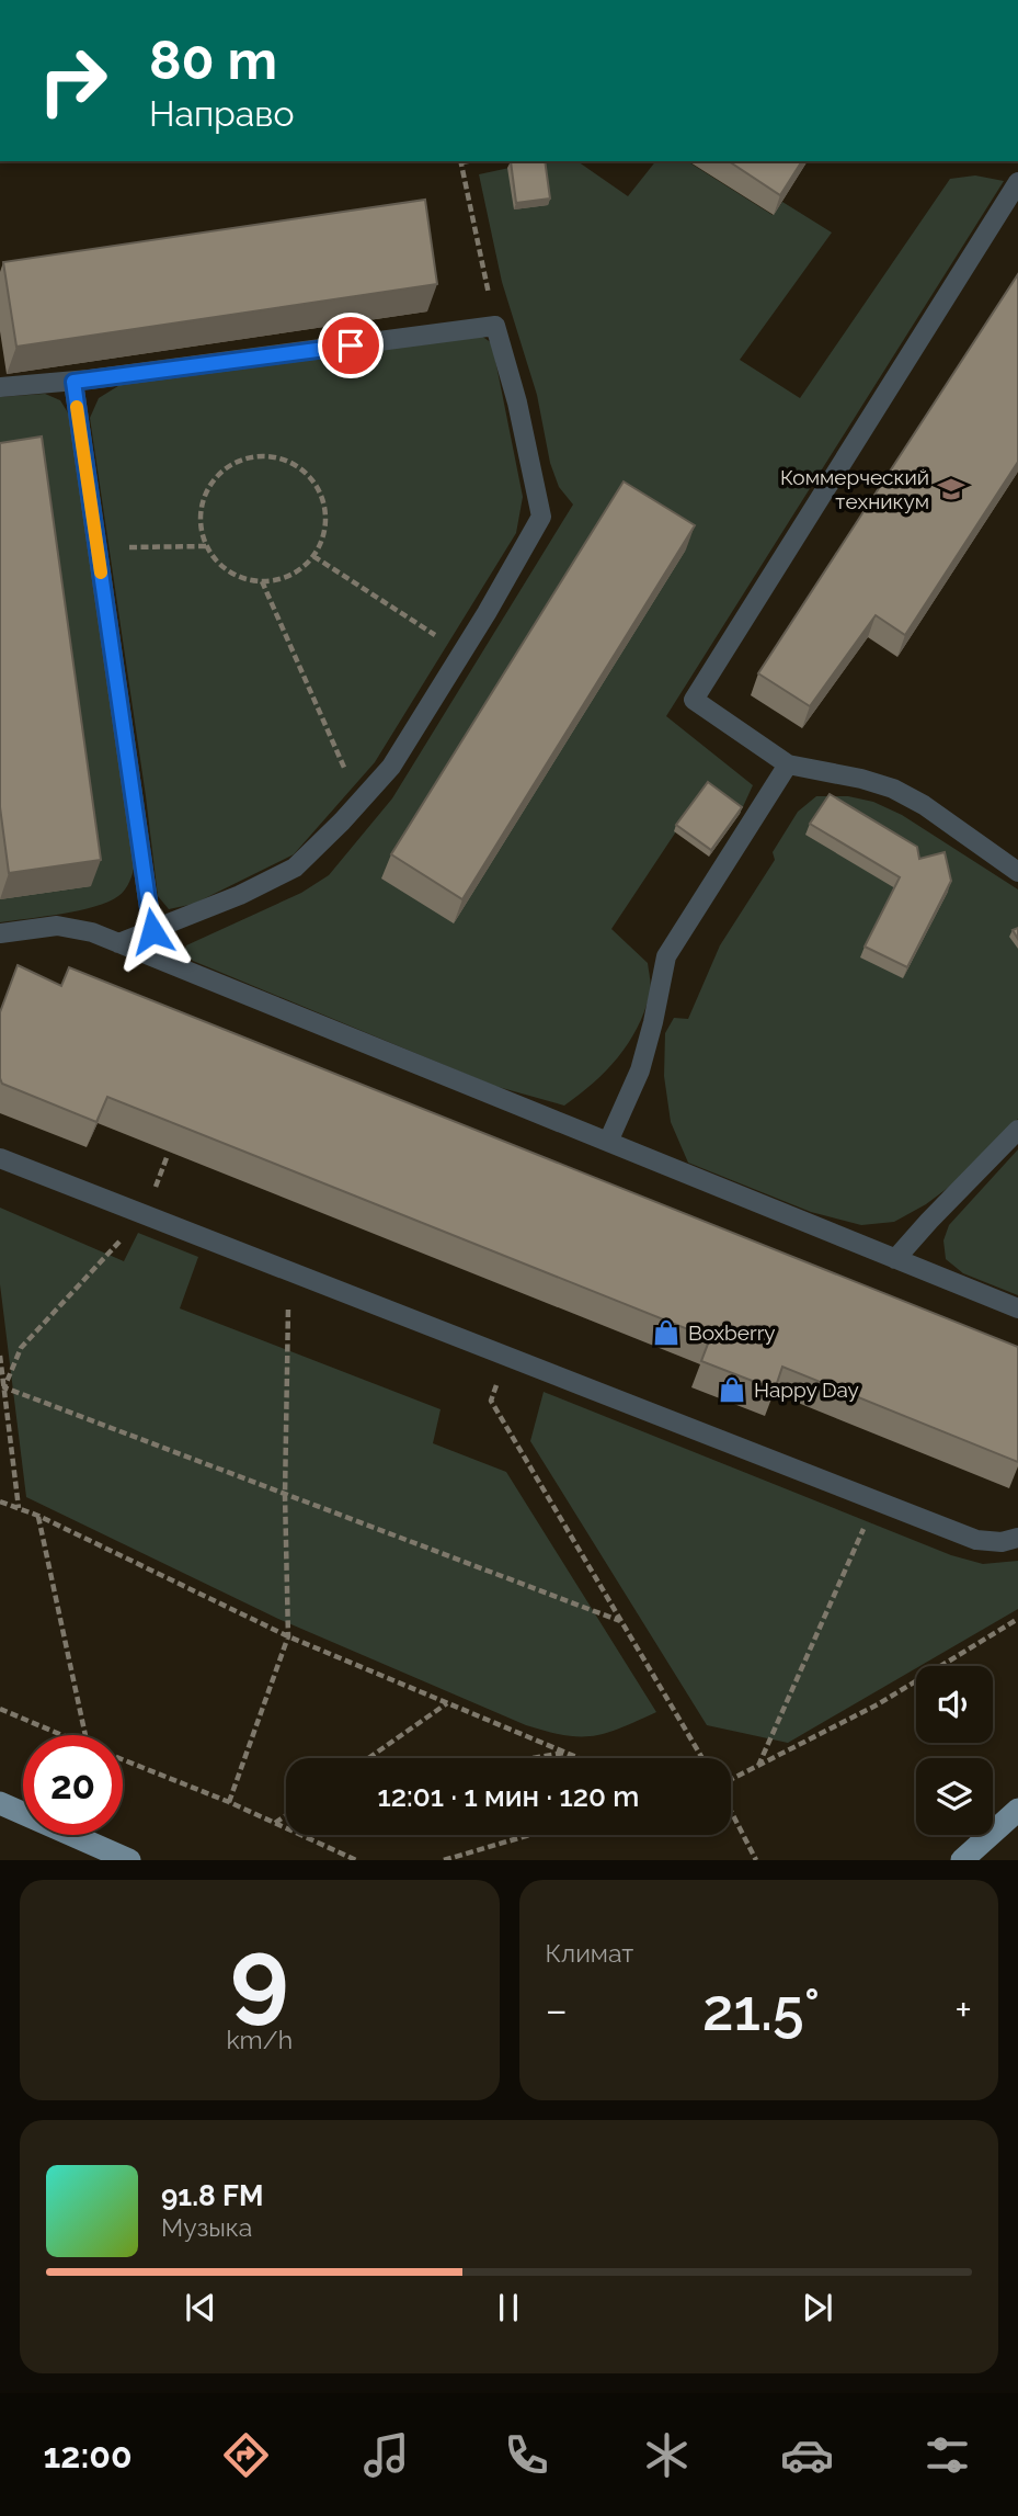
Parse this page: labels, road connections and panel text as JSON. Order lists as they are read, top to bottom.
{
  "places": {
    "school or university": ["Коммерческий техникум"],
    "shop": ["Boxberry", "Happy Day"]
  },
  "page": {
    "turn": ["80 m", "Направо"],
    "limit": "20",
    "trip": "12:01 · 1 мин · 120 m",
    "tile": [
      ["9", "km/h"],
      "Климат"
    ],
    "heat": ["−", "21.5°", "+"],
    "song": ["91.8 FM", "Музыка"],
    "tabs": "12:00"
  }
}
